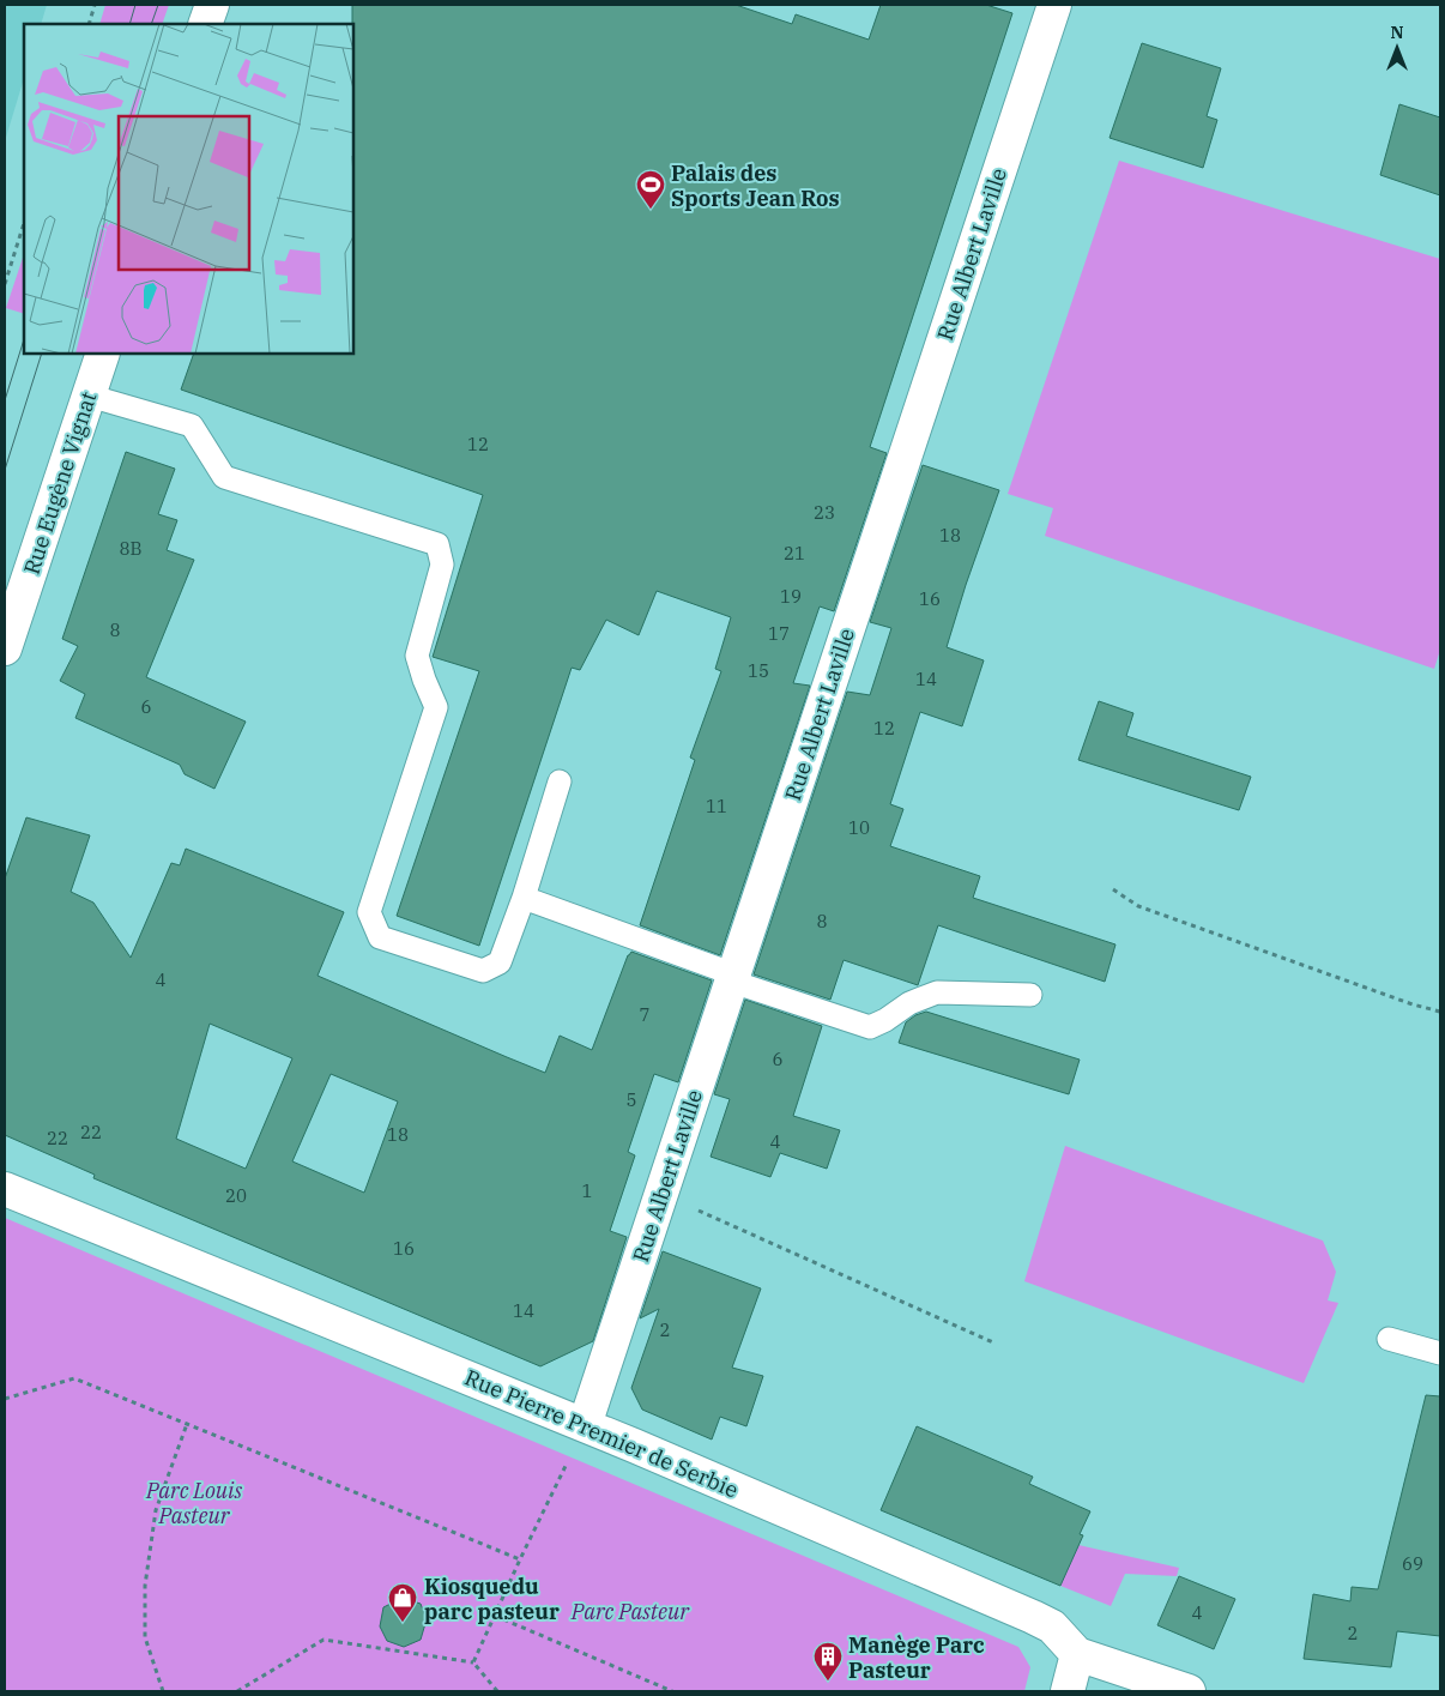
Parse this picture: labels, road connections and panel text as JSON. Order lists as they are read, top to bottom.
{
  "streets": {
    "street": ["Rue Albert Laville", "Rue Eugène Vignat", "Rue Pierre Premier de Serbie"]
  },
  "crossings": [
    ["Rue Albert Laville", "Rue Pierre Premier de Serbie"]
  ],
  "parks": ["Parc Louis Pasteur", "Parc Pasteur"],
  "places": {
    "sports": ["Palais des Sports Jean Ros"],
    "shop": ["Kiosquedu parc pasteur"],
    "building": ["Manège Parc Pasteur"]
  },
  "house_numbers": [
    "12",
    "23",
    "18",
    "8B",
    "21",
    "19",
    "16",
    "8",
    "17",
    "15",
    "14",
    "6",
    "12",
    "11",
    "10",
    "8",
    "4",
    "7",
    "6",
    "5",
    "22",
    "18",
    "22",
    "4",
    "1",
    "20",
    "16",
    "14",
    "2",
    "69",
    "4",
    "2"
  ],
  "north": "top"
}
